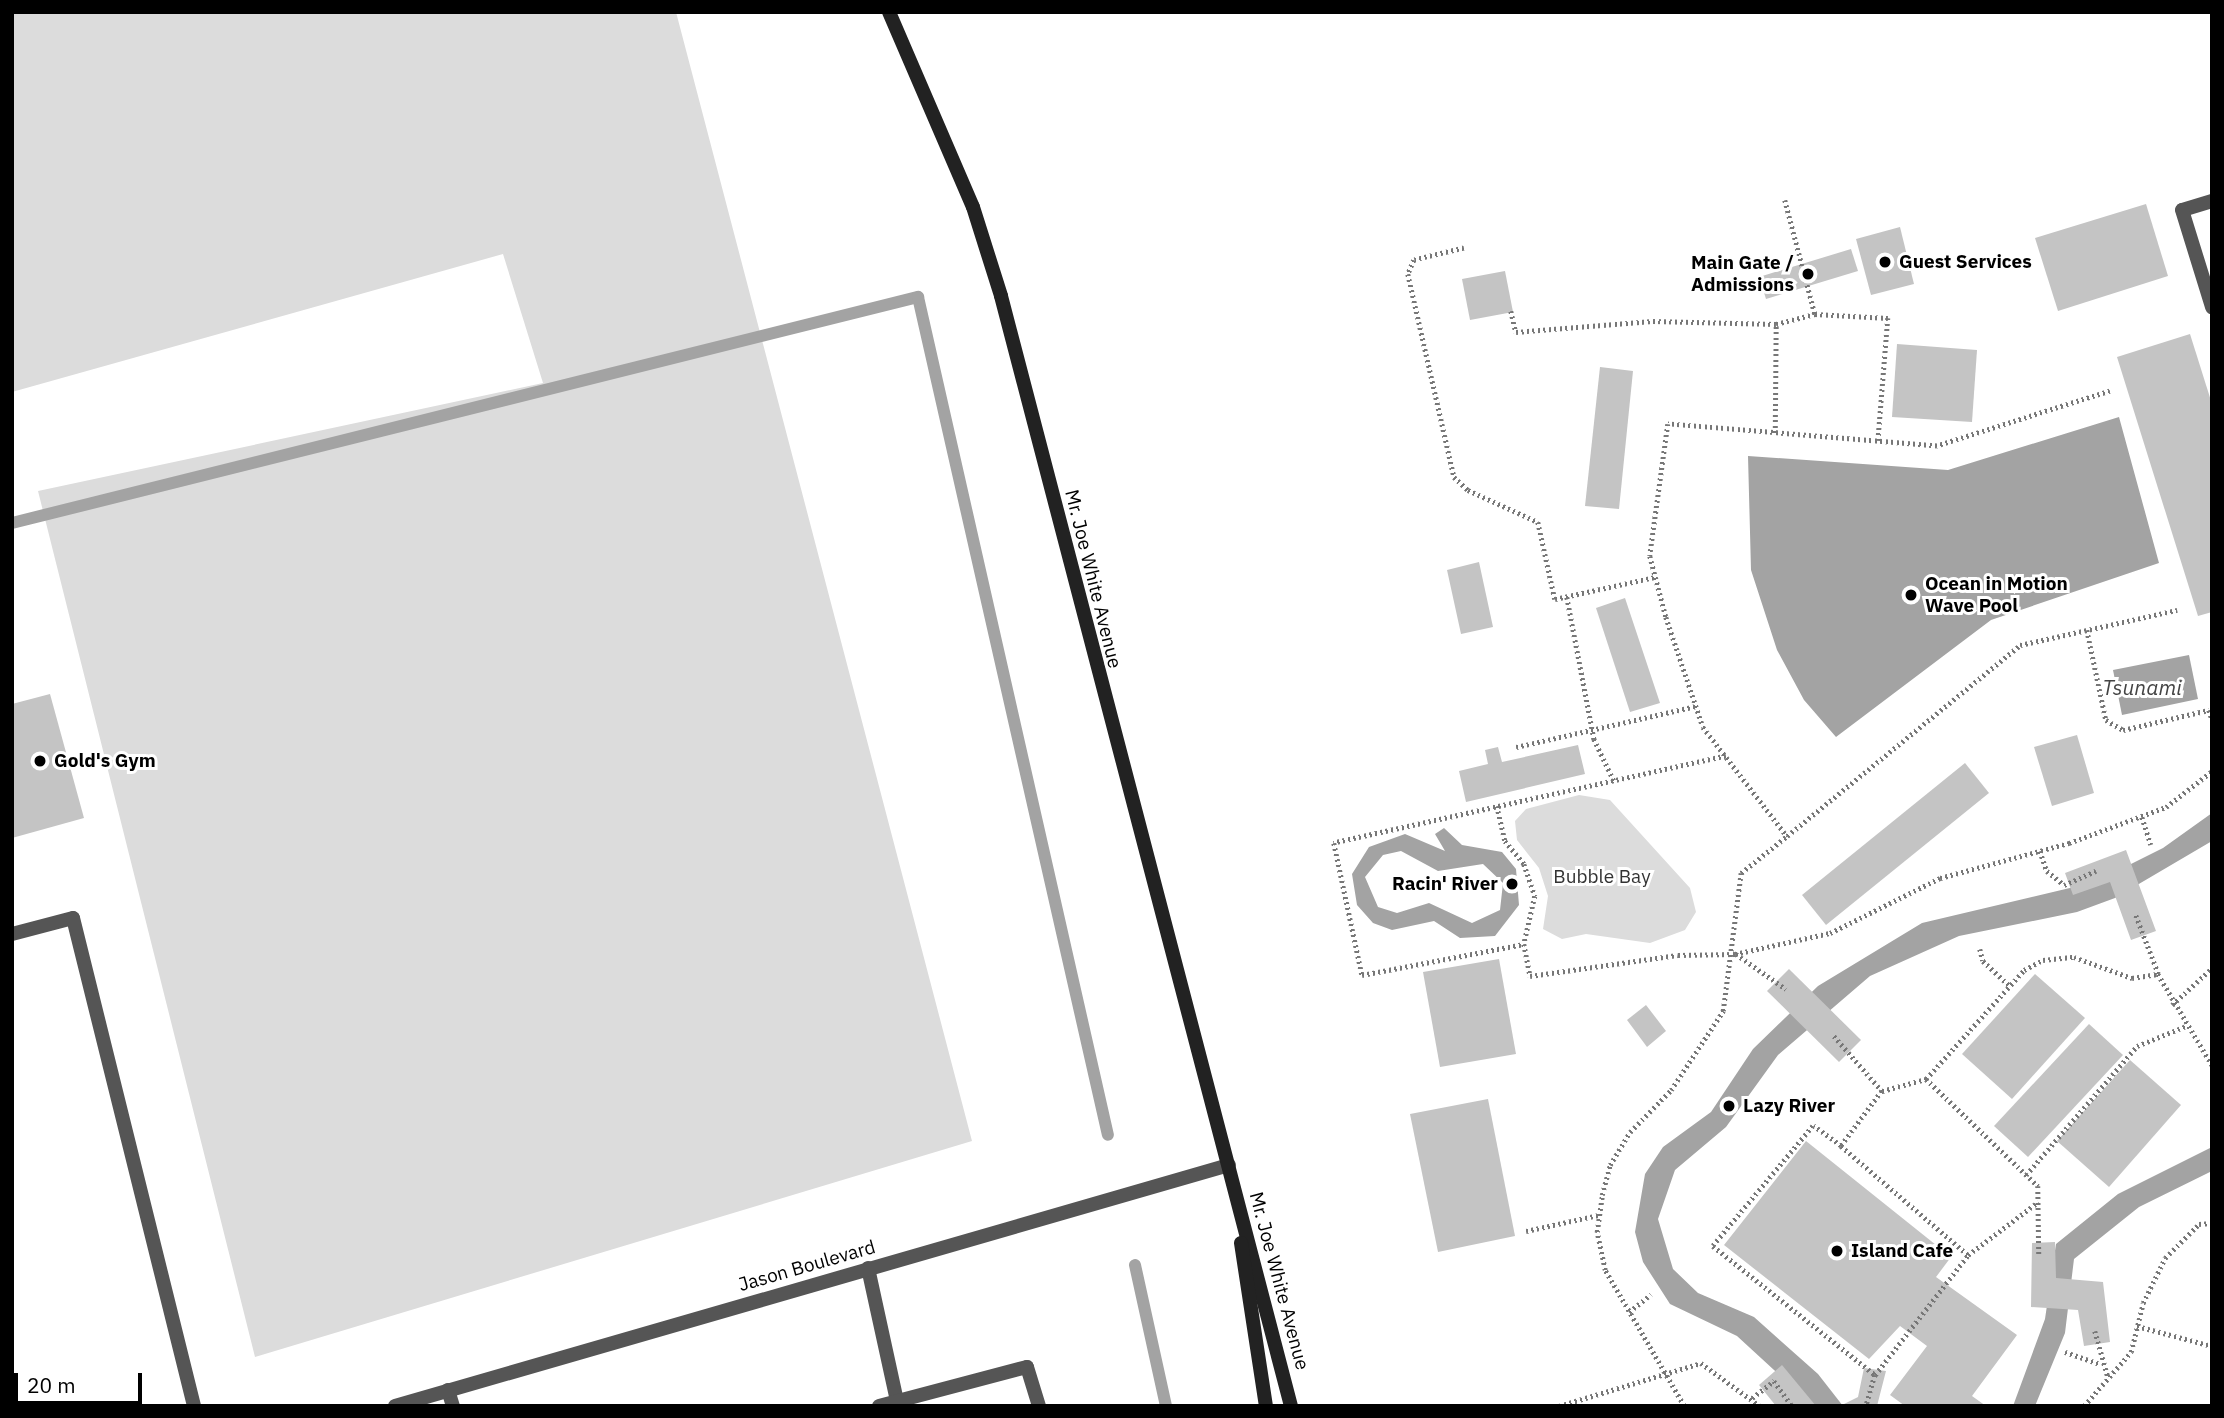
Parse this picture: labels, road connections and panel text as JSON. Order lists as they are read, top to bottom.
{
  "streets": {
    "street": ["Mr. Joe White Avenue", "Jason Boulevard"]
  },
  "crossings": [
    ["Mr. Joe White Avenue", "Jason Boulevard"]
  ],
  "water": ["Tsunami"],
  "parks": ["Bubble Bay"],
  "places": [
    "Guest Services",
    "Main Gate / Admissions",
    "Ocean in Motion Wave Pool",
    "Gold's Gym",
    "Racin' River",
    "Lazy River",
    "Island Cafe"
  ],
  "scale_bar": "20 m"
}
